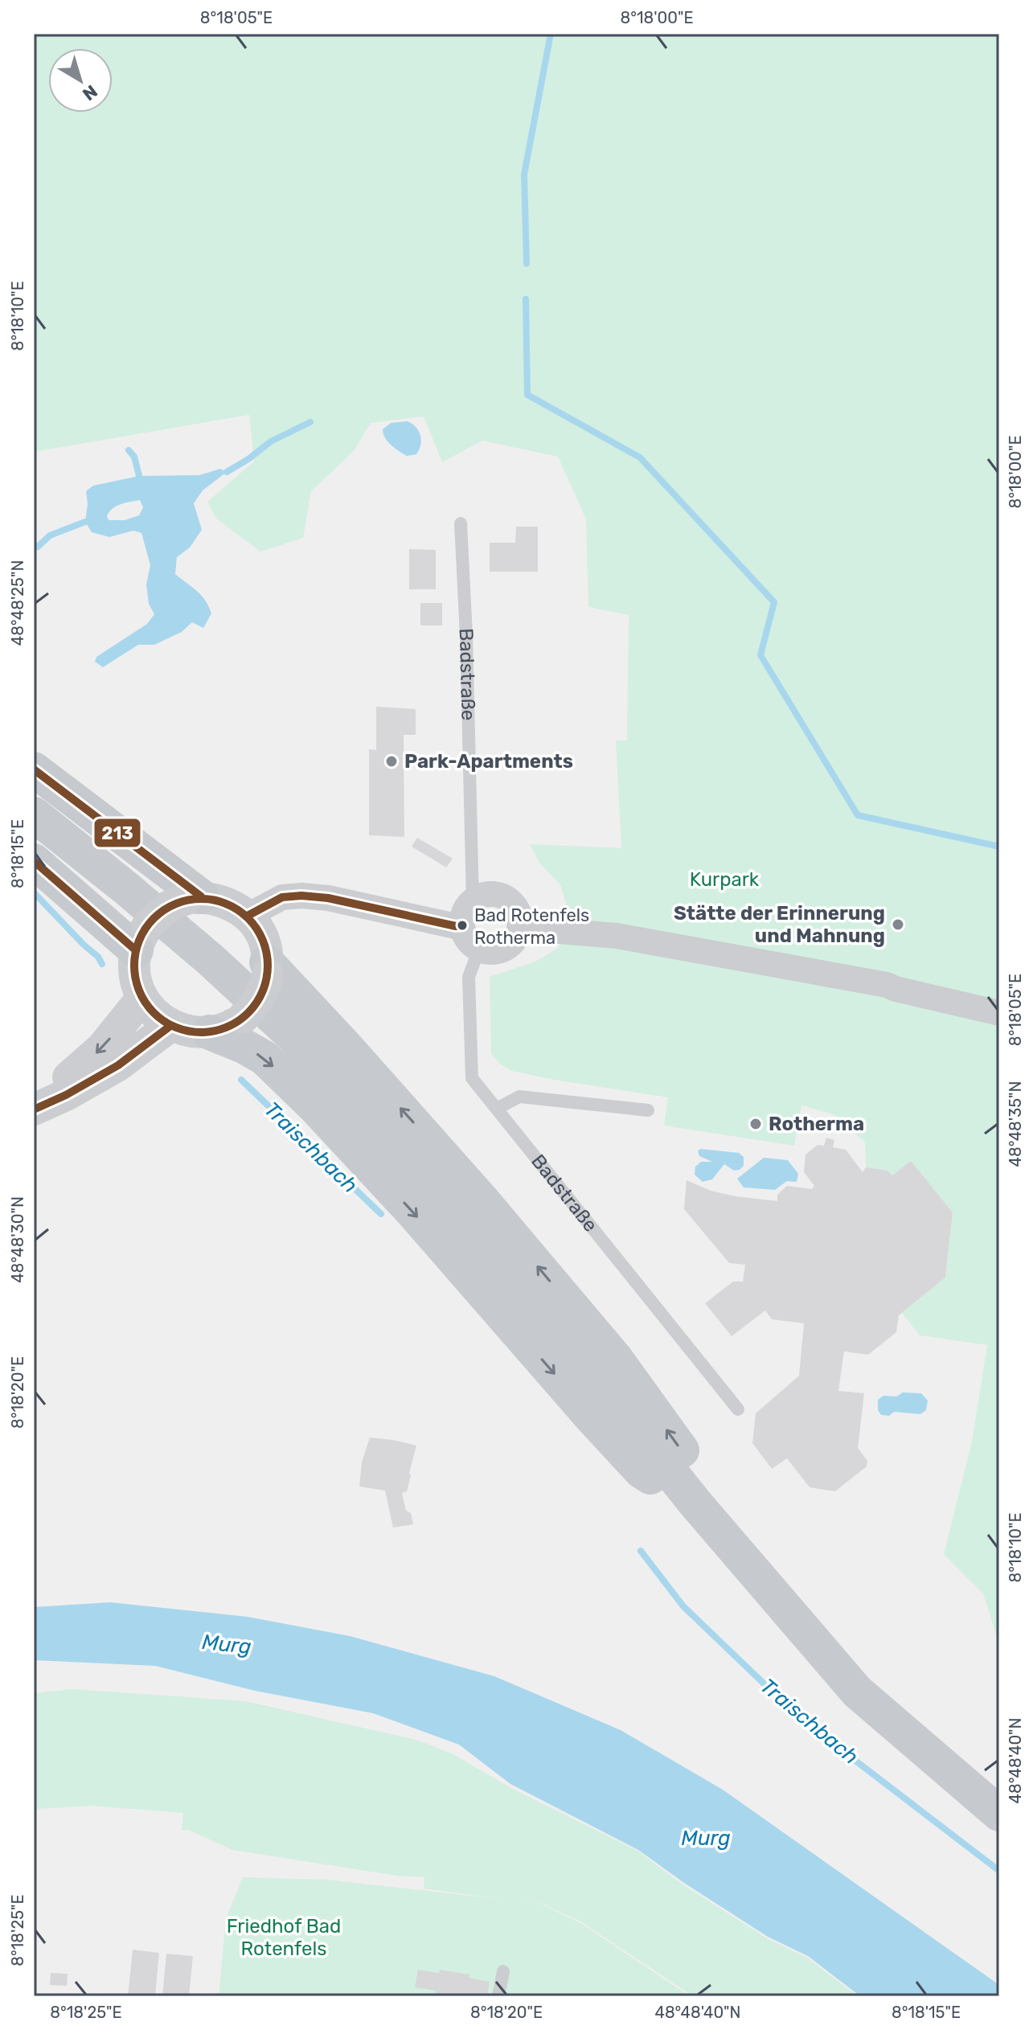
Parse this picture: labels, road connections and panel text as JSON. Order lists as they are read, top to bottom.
{
  "streets": {
    "street": ["Badstraße"]
  },
  "water": ["Traischbach", "Murg"],
  "parks": ["Kurpark", "Friedhof Bad Rotenfels"],
  "places": [
    "Park-Apartments",
    "Stätte der Erinnerung und Mahnung",
    "Bad Rotenfels Rotherma",
    "Rotherma"
  ],
  "lines": ["transit line 213"],
  "north": "bottom right",
  "coordinates": [
    "8°18'05\"E",
    "8°18'00\"E",
    "8°18'10\"E",
    "48°48'25\"N",
    "8°18'15\"E",
    "48°48'35\"N",
    "48°48'30\"N",
    "8°18'20\"E",
    "48°48'40\"N",
    "8°18'25\"E"
  ]
}
